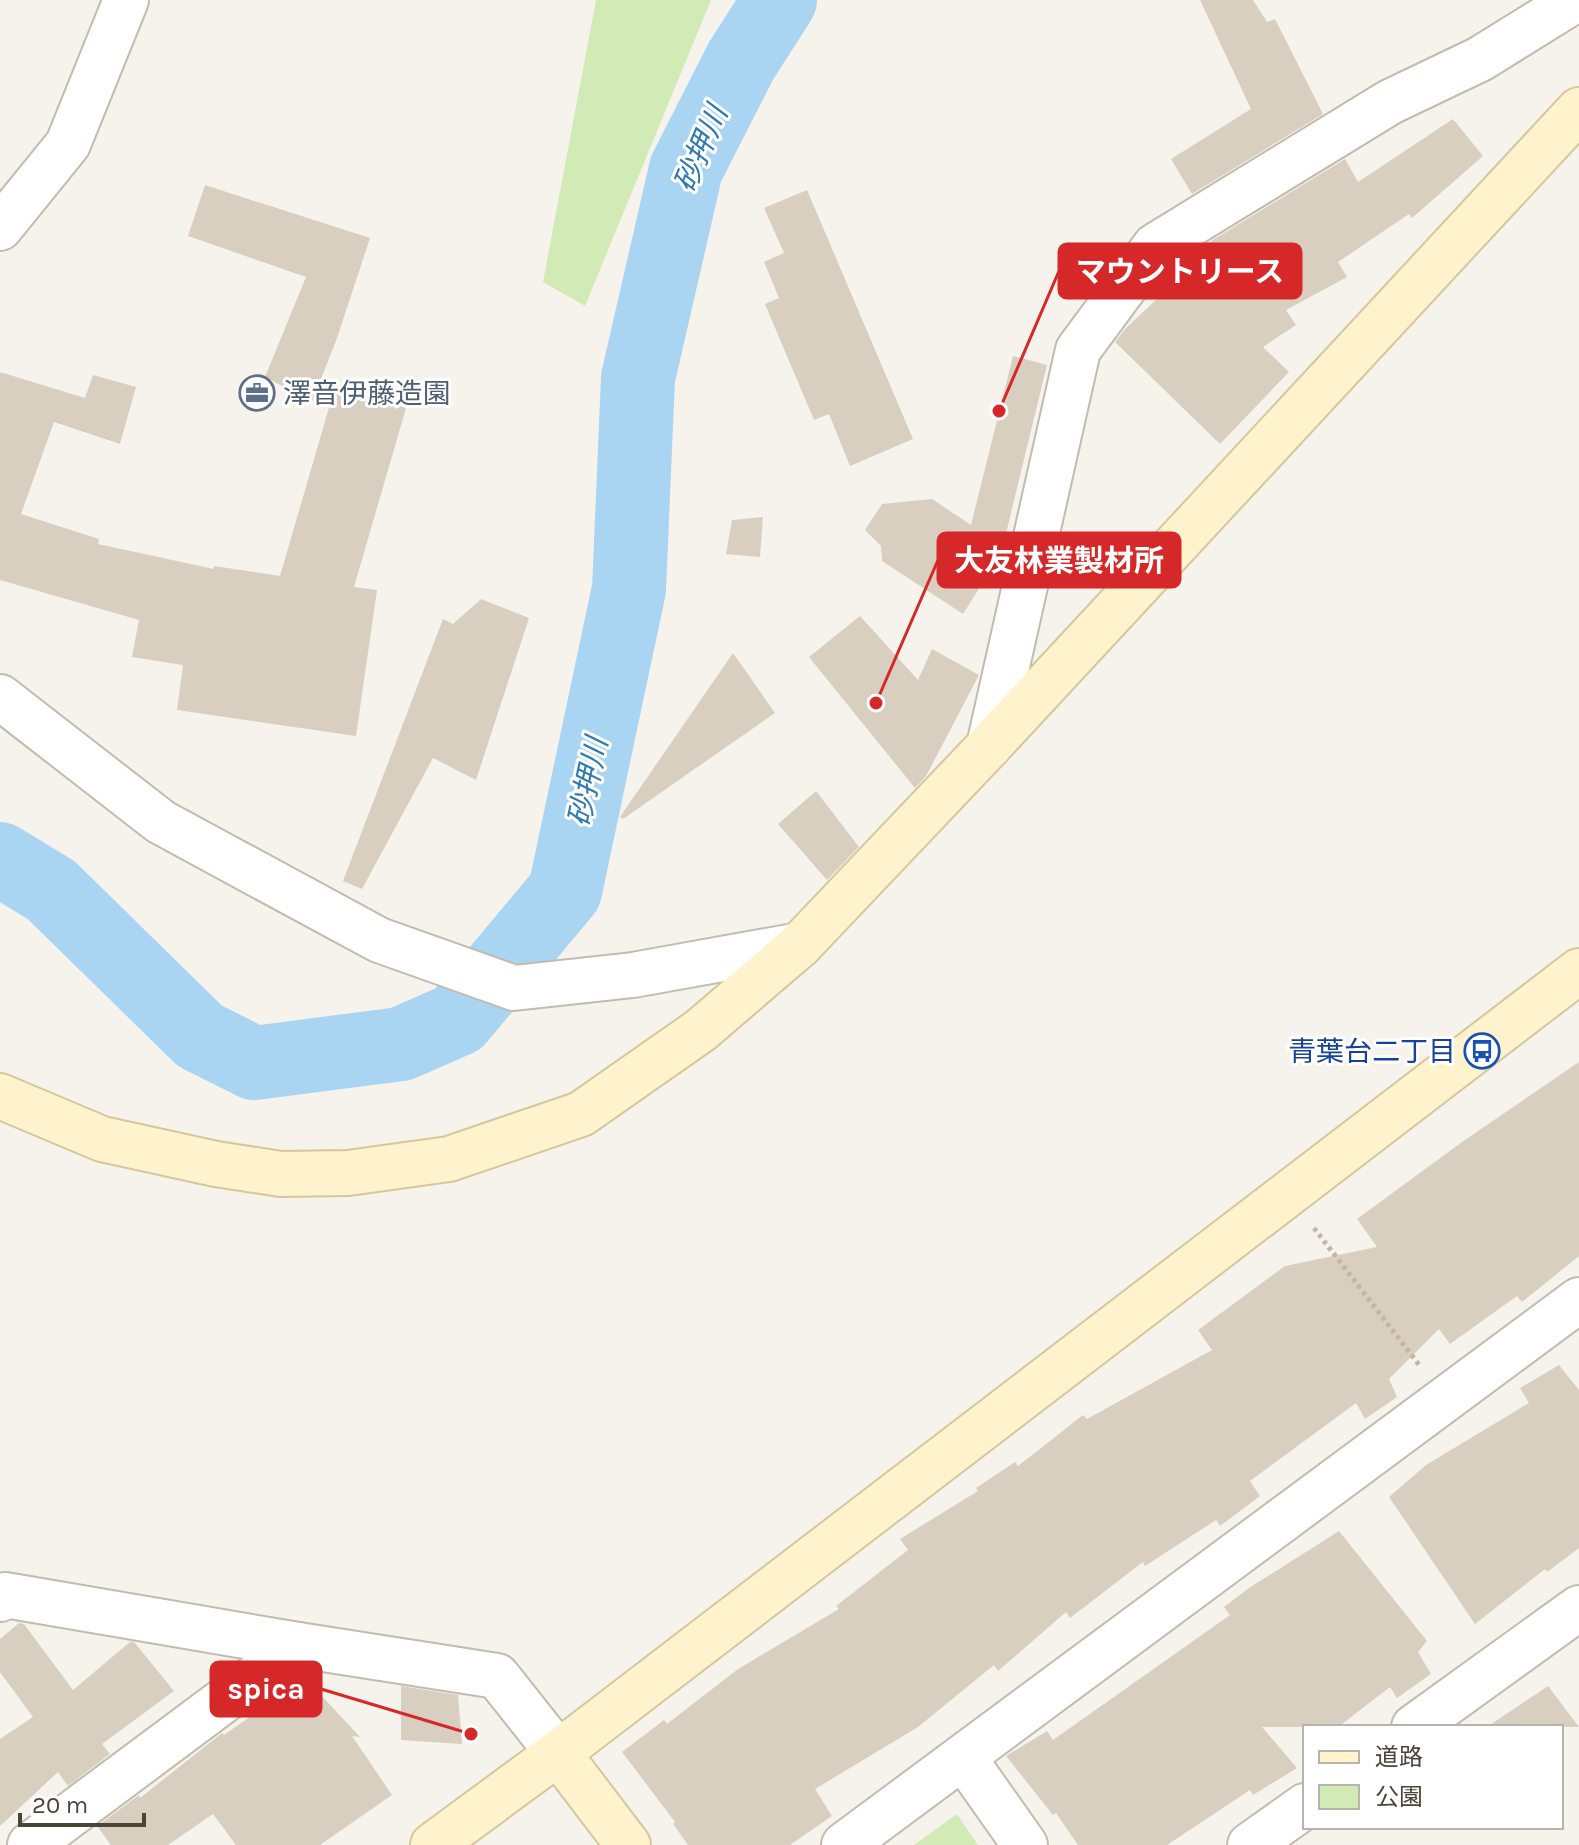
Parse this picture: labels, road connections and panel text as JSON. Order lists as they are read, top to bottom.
{
  "water": ["砂押川"],
  "places": {
    "office": ["澤音伊藤造園"],
    "other": ["マウントリース", "大友林業製材所", "spica"],
    "bus stop": ["青葉台二丁目"]
  },
  "legend": ["道路", "公園"],
  "scale_bar": "20 m"
}
